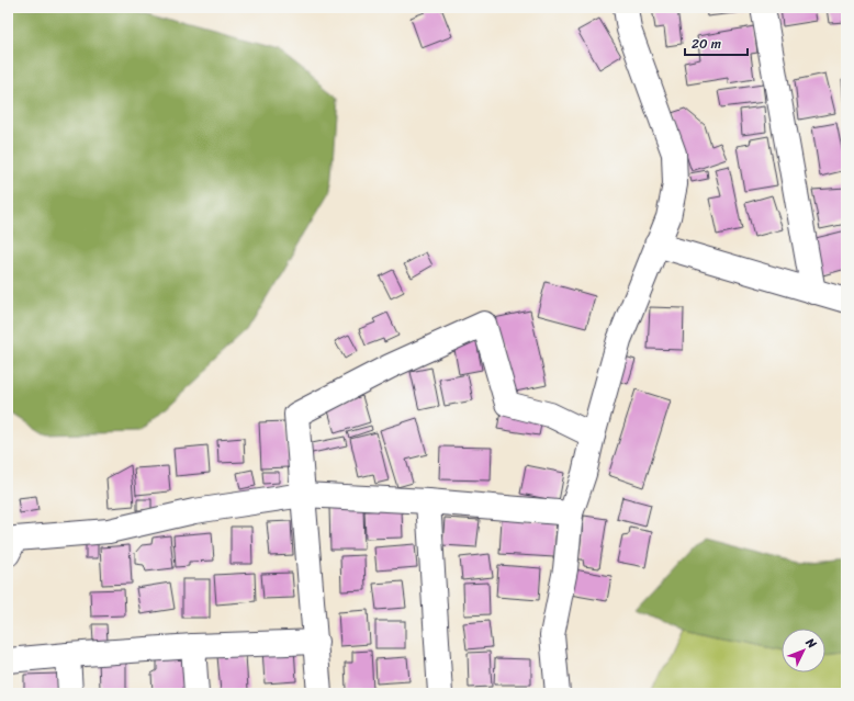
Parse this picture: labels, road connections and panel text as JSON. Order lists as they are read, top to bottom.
{
  "scale_bar": "20 m",
  "north": "top right"
}
